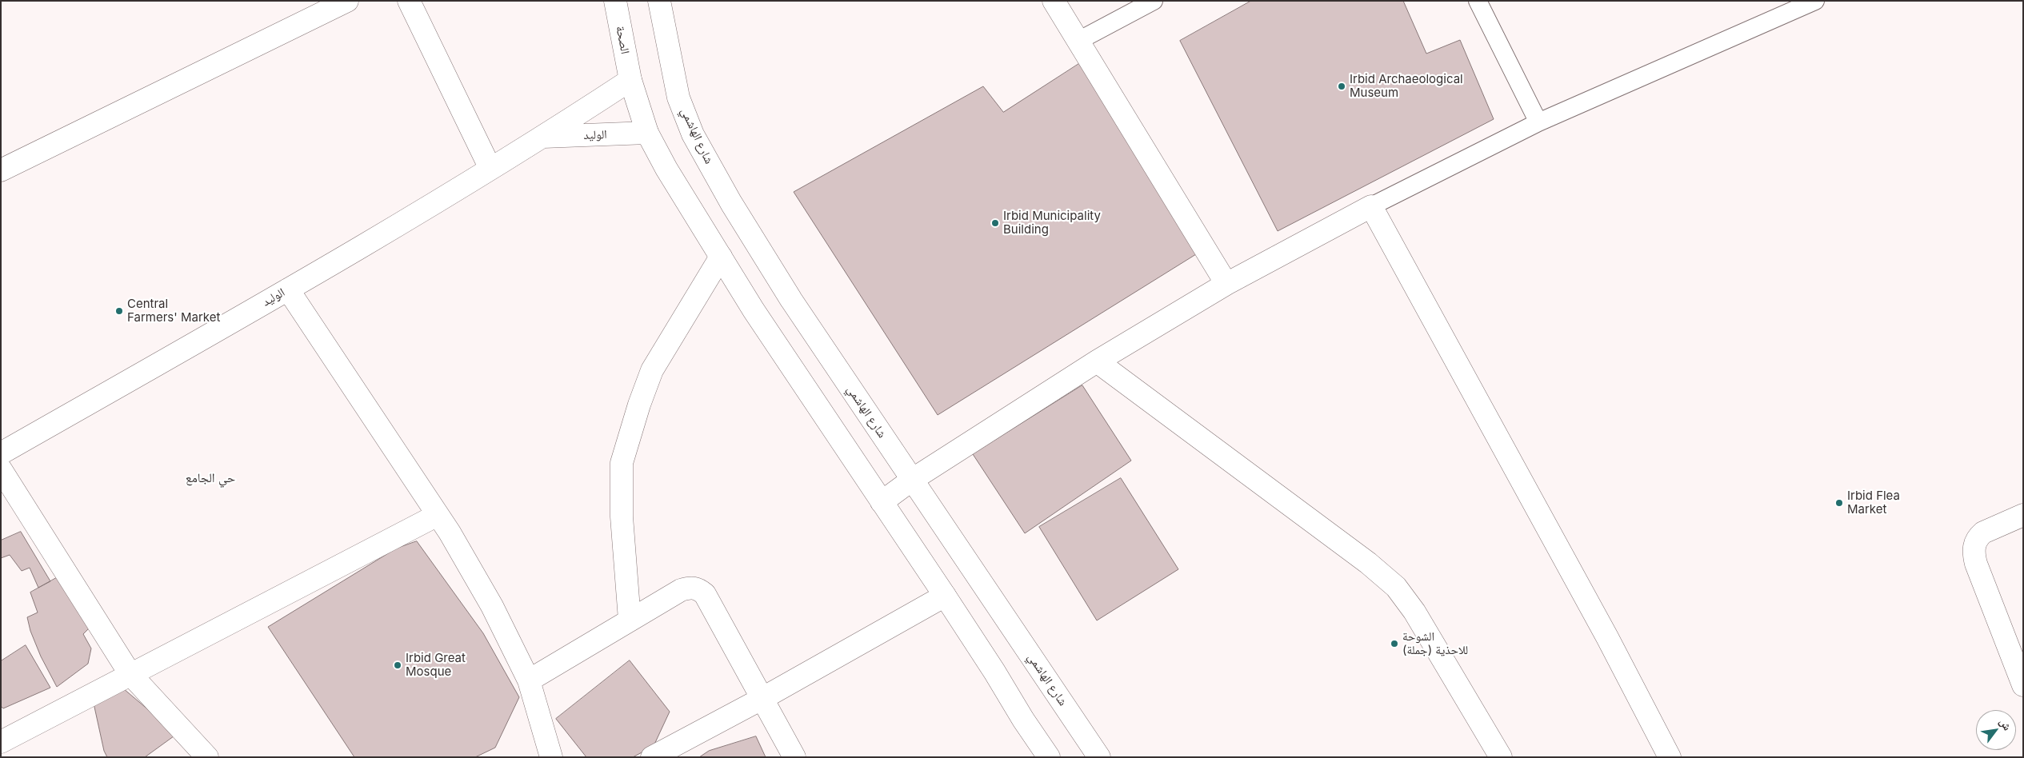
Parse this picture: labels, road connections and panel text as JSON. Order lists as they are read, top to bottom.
{
  "streets": {
    "street": ["الصحة", "الوليد", "شارع الهاشمي"]
  },
  "crossings": [
    ["الصحة", "الوليد"]
  ],
  "districts": ["حي الجامع"],
  "places": [
    "Irbid Archaeological Museum",
    "Irbid Municipality Building",
    "Central Farmers' Market",
    "Irbid Flea Market",
    "الشوحة للاحذية (جملة)",
    "Irbid Great Mosque"
  ],
  "north": "top right"
}
